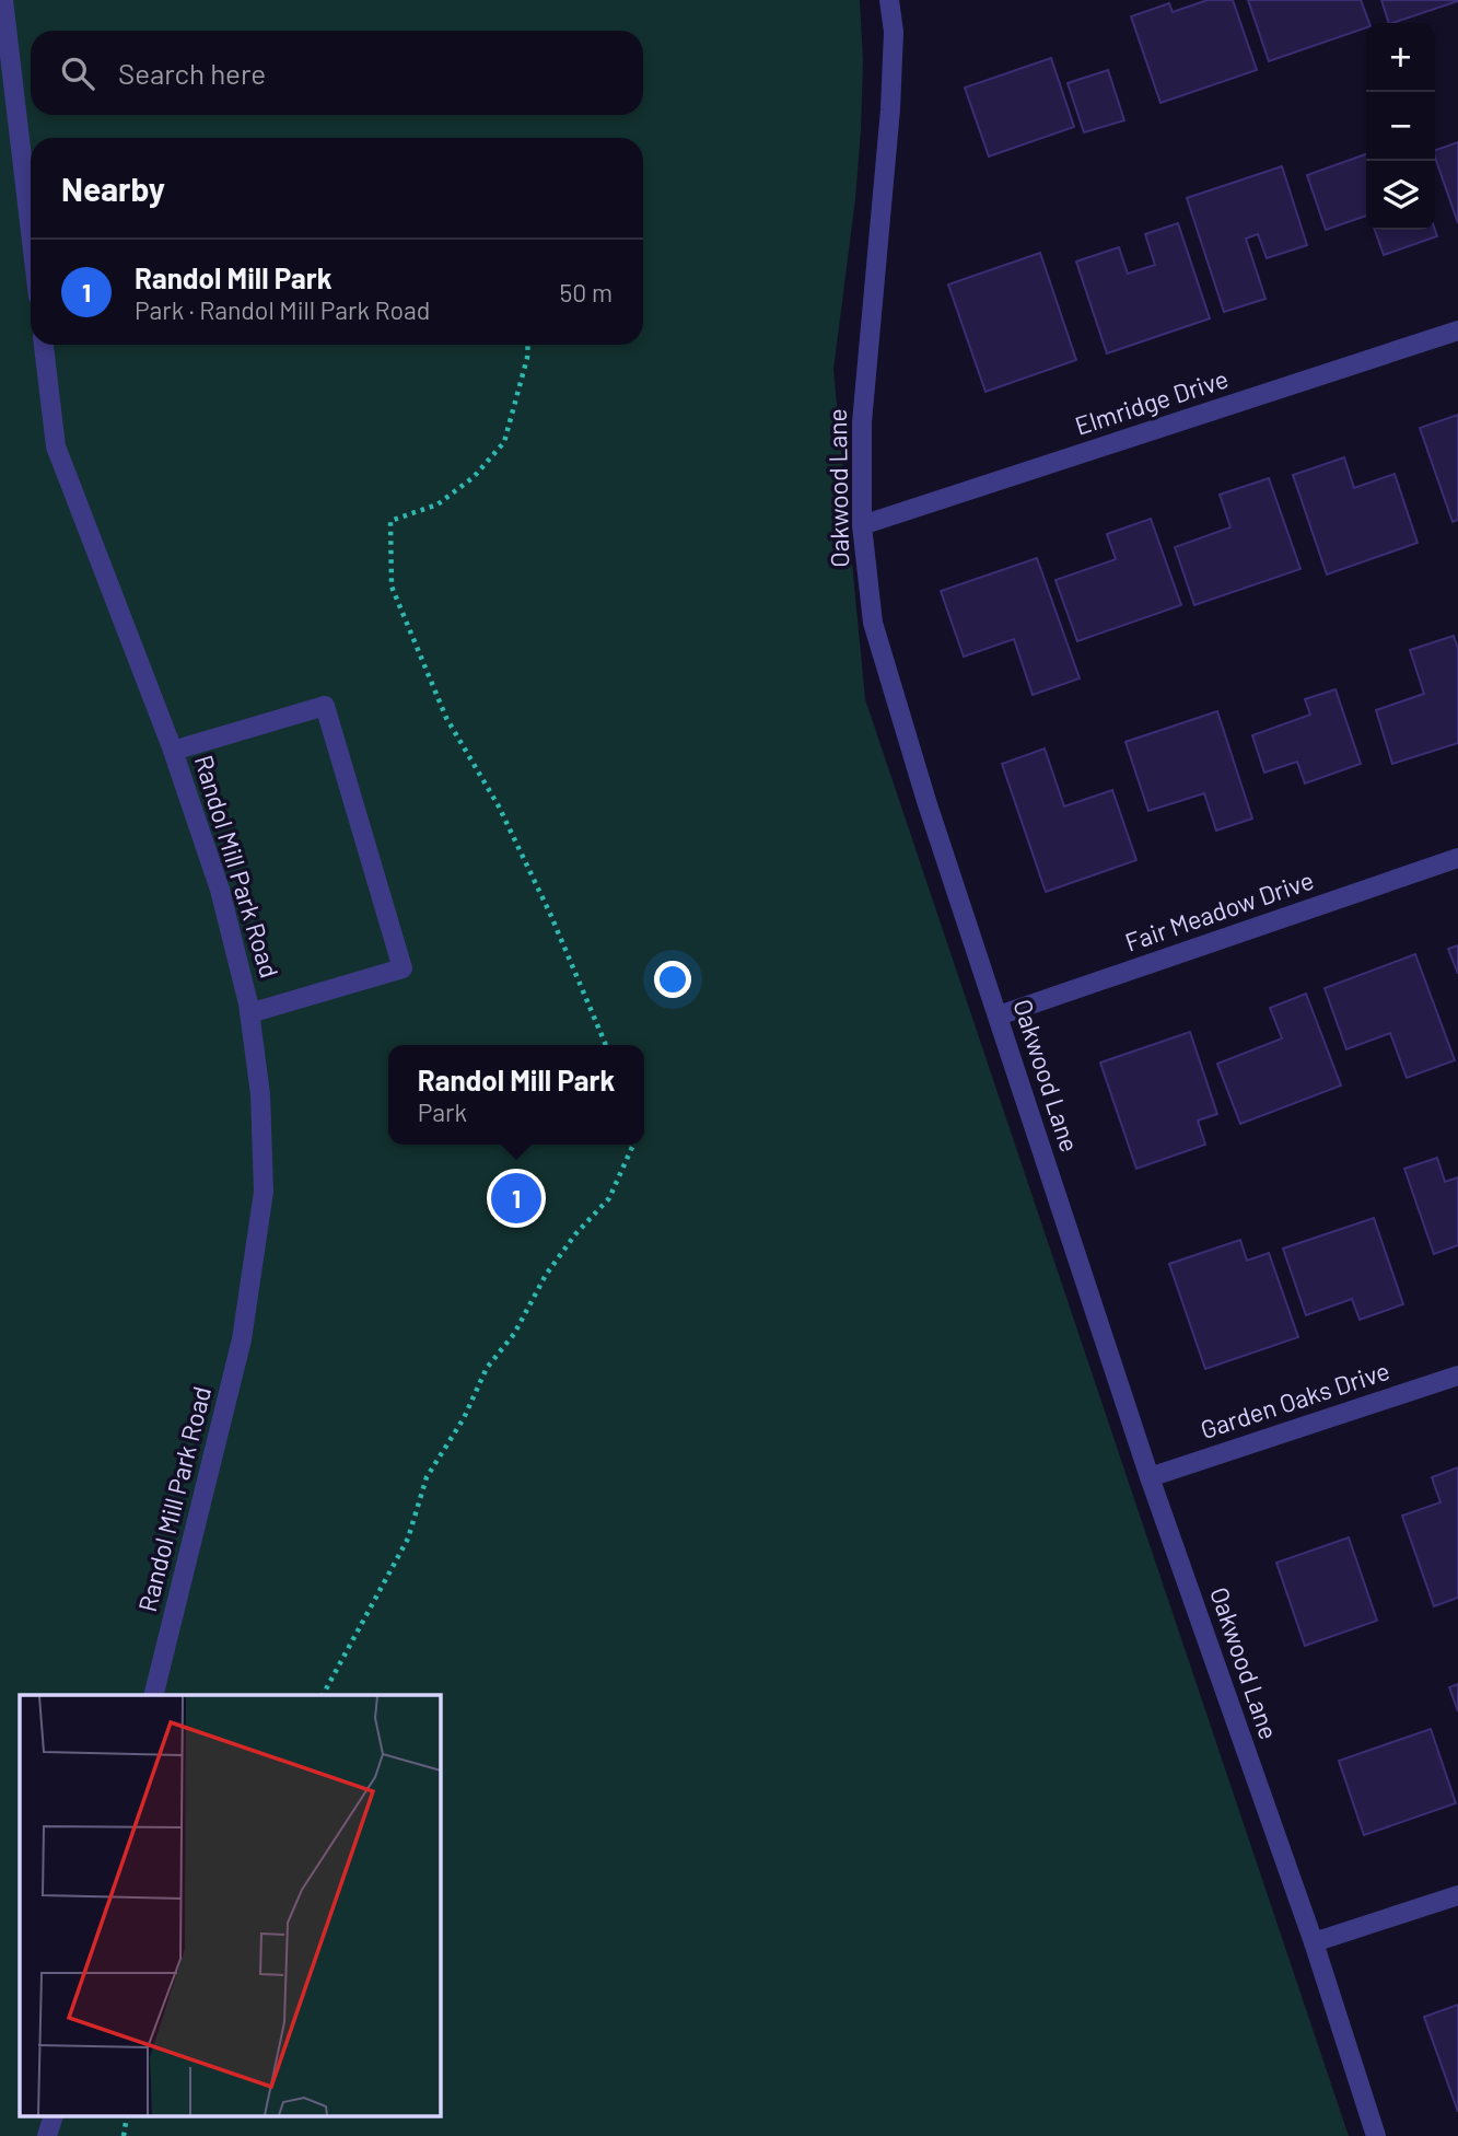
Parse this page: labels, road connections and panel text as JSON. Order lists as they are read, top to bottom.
{
  "streets": {
    "street": [
      "Elmridge Drive",
      "Oakwood Lane",
      "Randol Mill Park Road",
      "Fair Meadow Drive",
      "Garden Oaks Drive"
    ]
  },
  "crossings": [
    ["Elmridge Drive", "Oakwood Lane"],
    ["Oakwood Lane", "Fair Meadow Drive"],
    ["Oakwood Lane", "Garden Oaks Drive"]
  ],
  "page": {
    "map_buttons": ["+", "−"],
    "search": "Search here",
    "heading": "Nearby",
    "list": [
      {
        "mark": "1",
        "name": "Randol Mill Park",
        "note": "Park · Randol Mill Park Road",
        "value": "50 m"
      }
    ],
    "popup": ["Randol Mill Park", "Park"],
    "pins": "1"
  }
}
